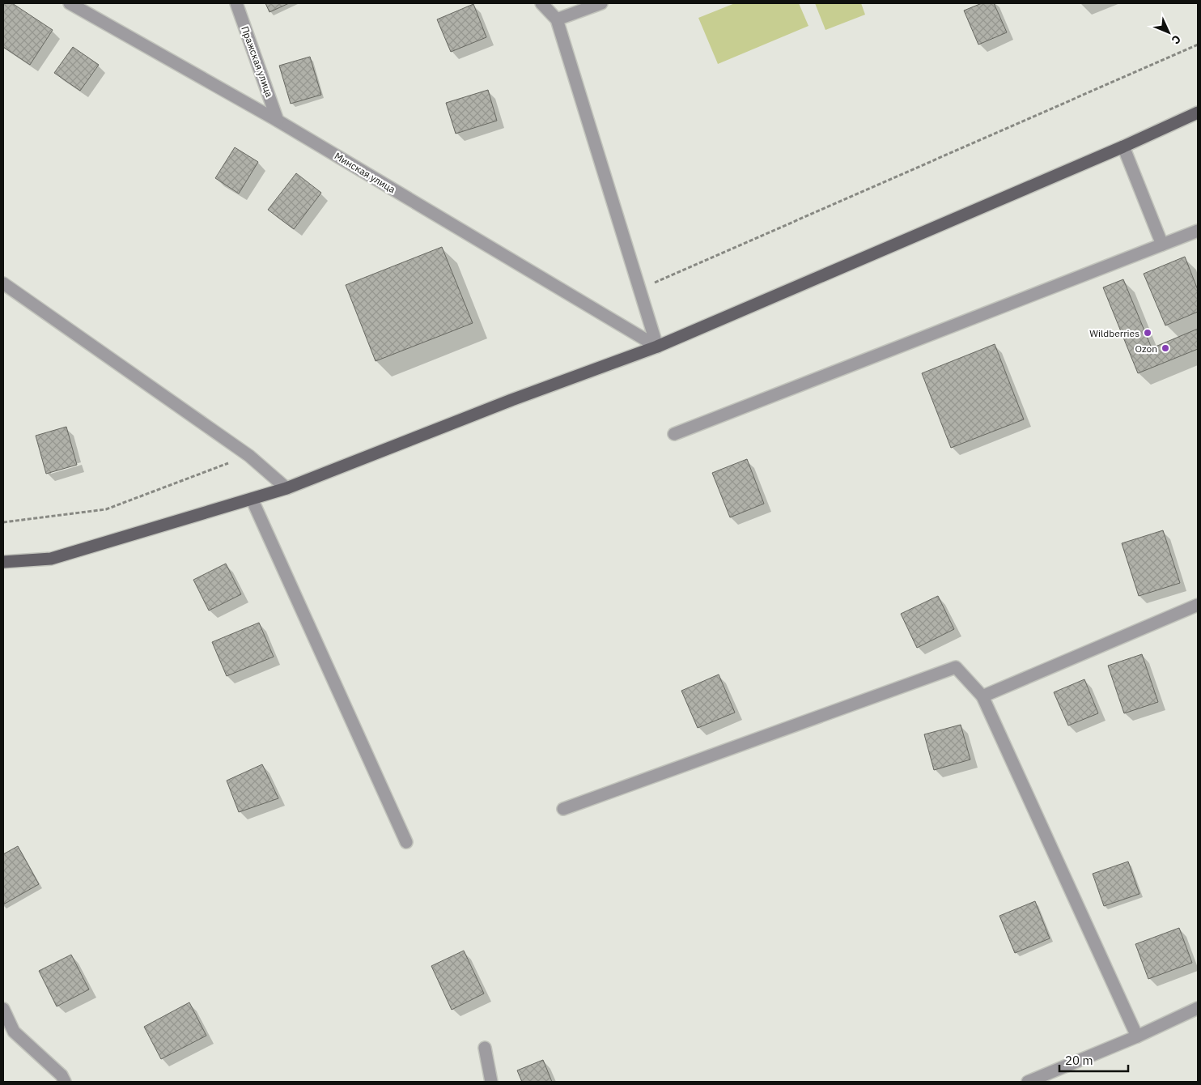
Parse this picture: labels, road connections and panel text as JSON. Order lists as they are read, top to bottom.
{
  "streets": {
    "street": ["Пражская улица", "Минская улица"]
  },
  "crossings": [
    ["Пражская улица", "Минская улица"]
  ],
  "places": ["Wildberries", "Ozon"],
  "scale_bar": "20 m",
  "north": "bottom right"
}
